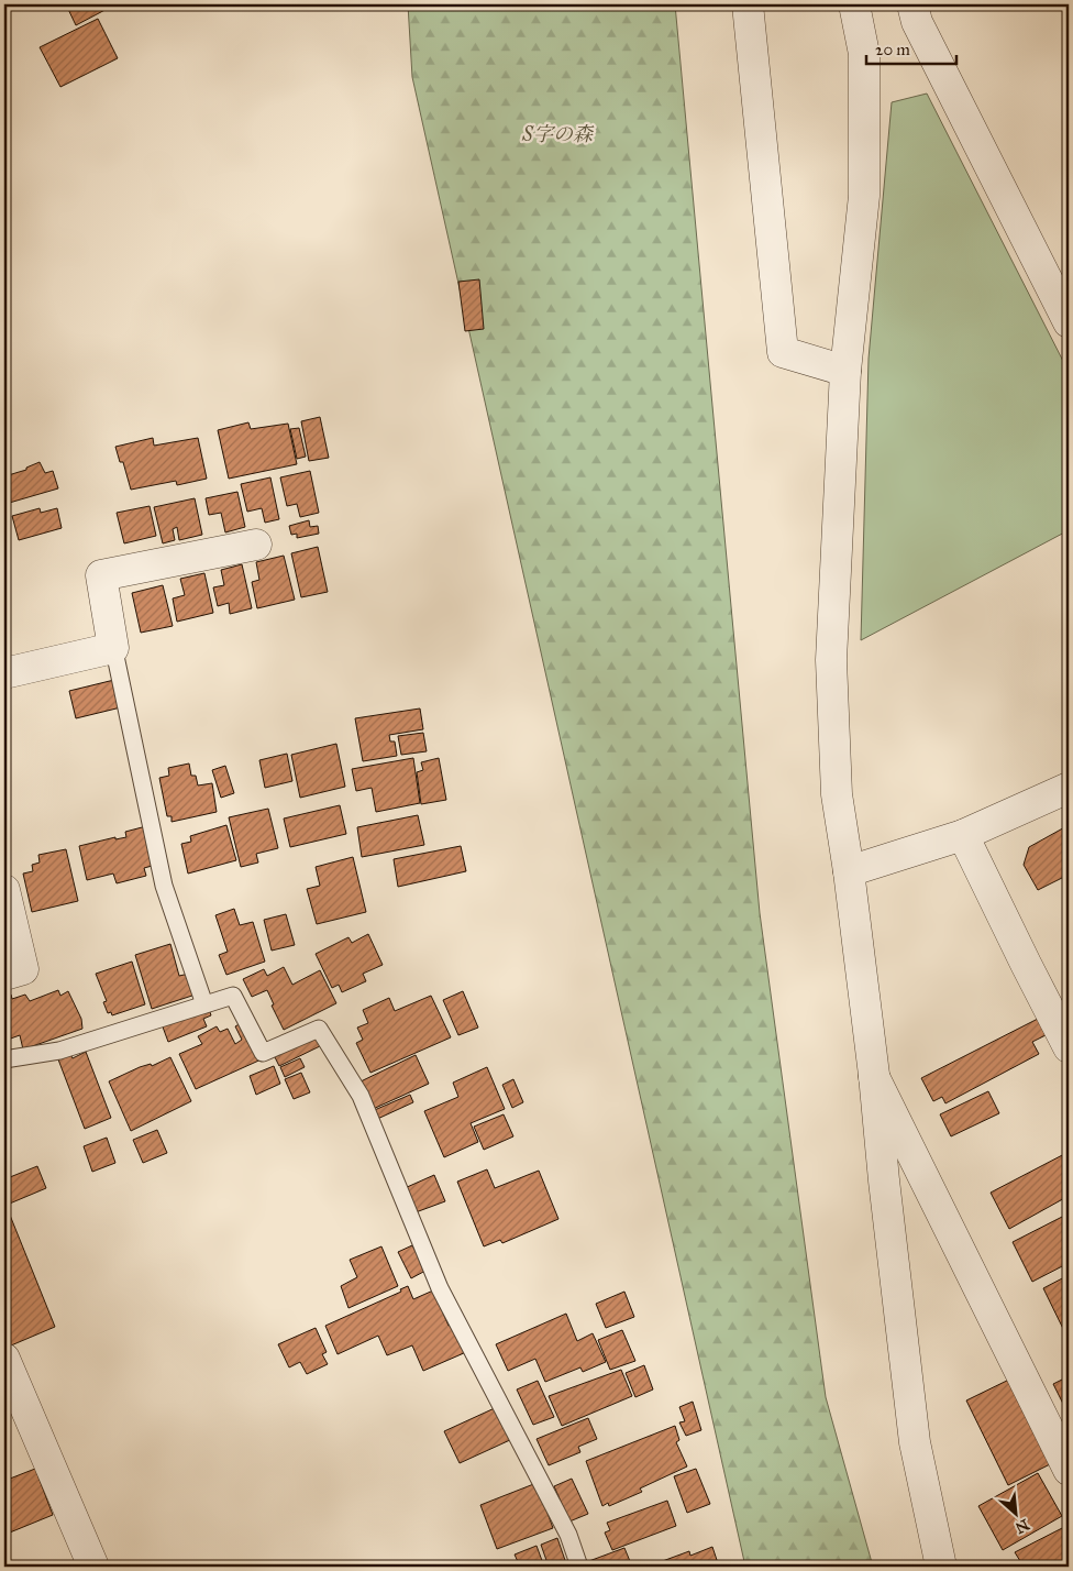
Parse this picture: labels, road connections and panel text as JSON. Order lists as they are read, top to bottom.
{
  "parks": ["S字の森"],
  "scale_bar": "20 m",
  "north": "bottom right"
}
